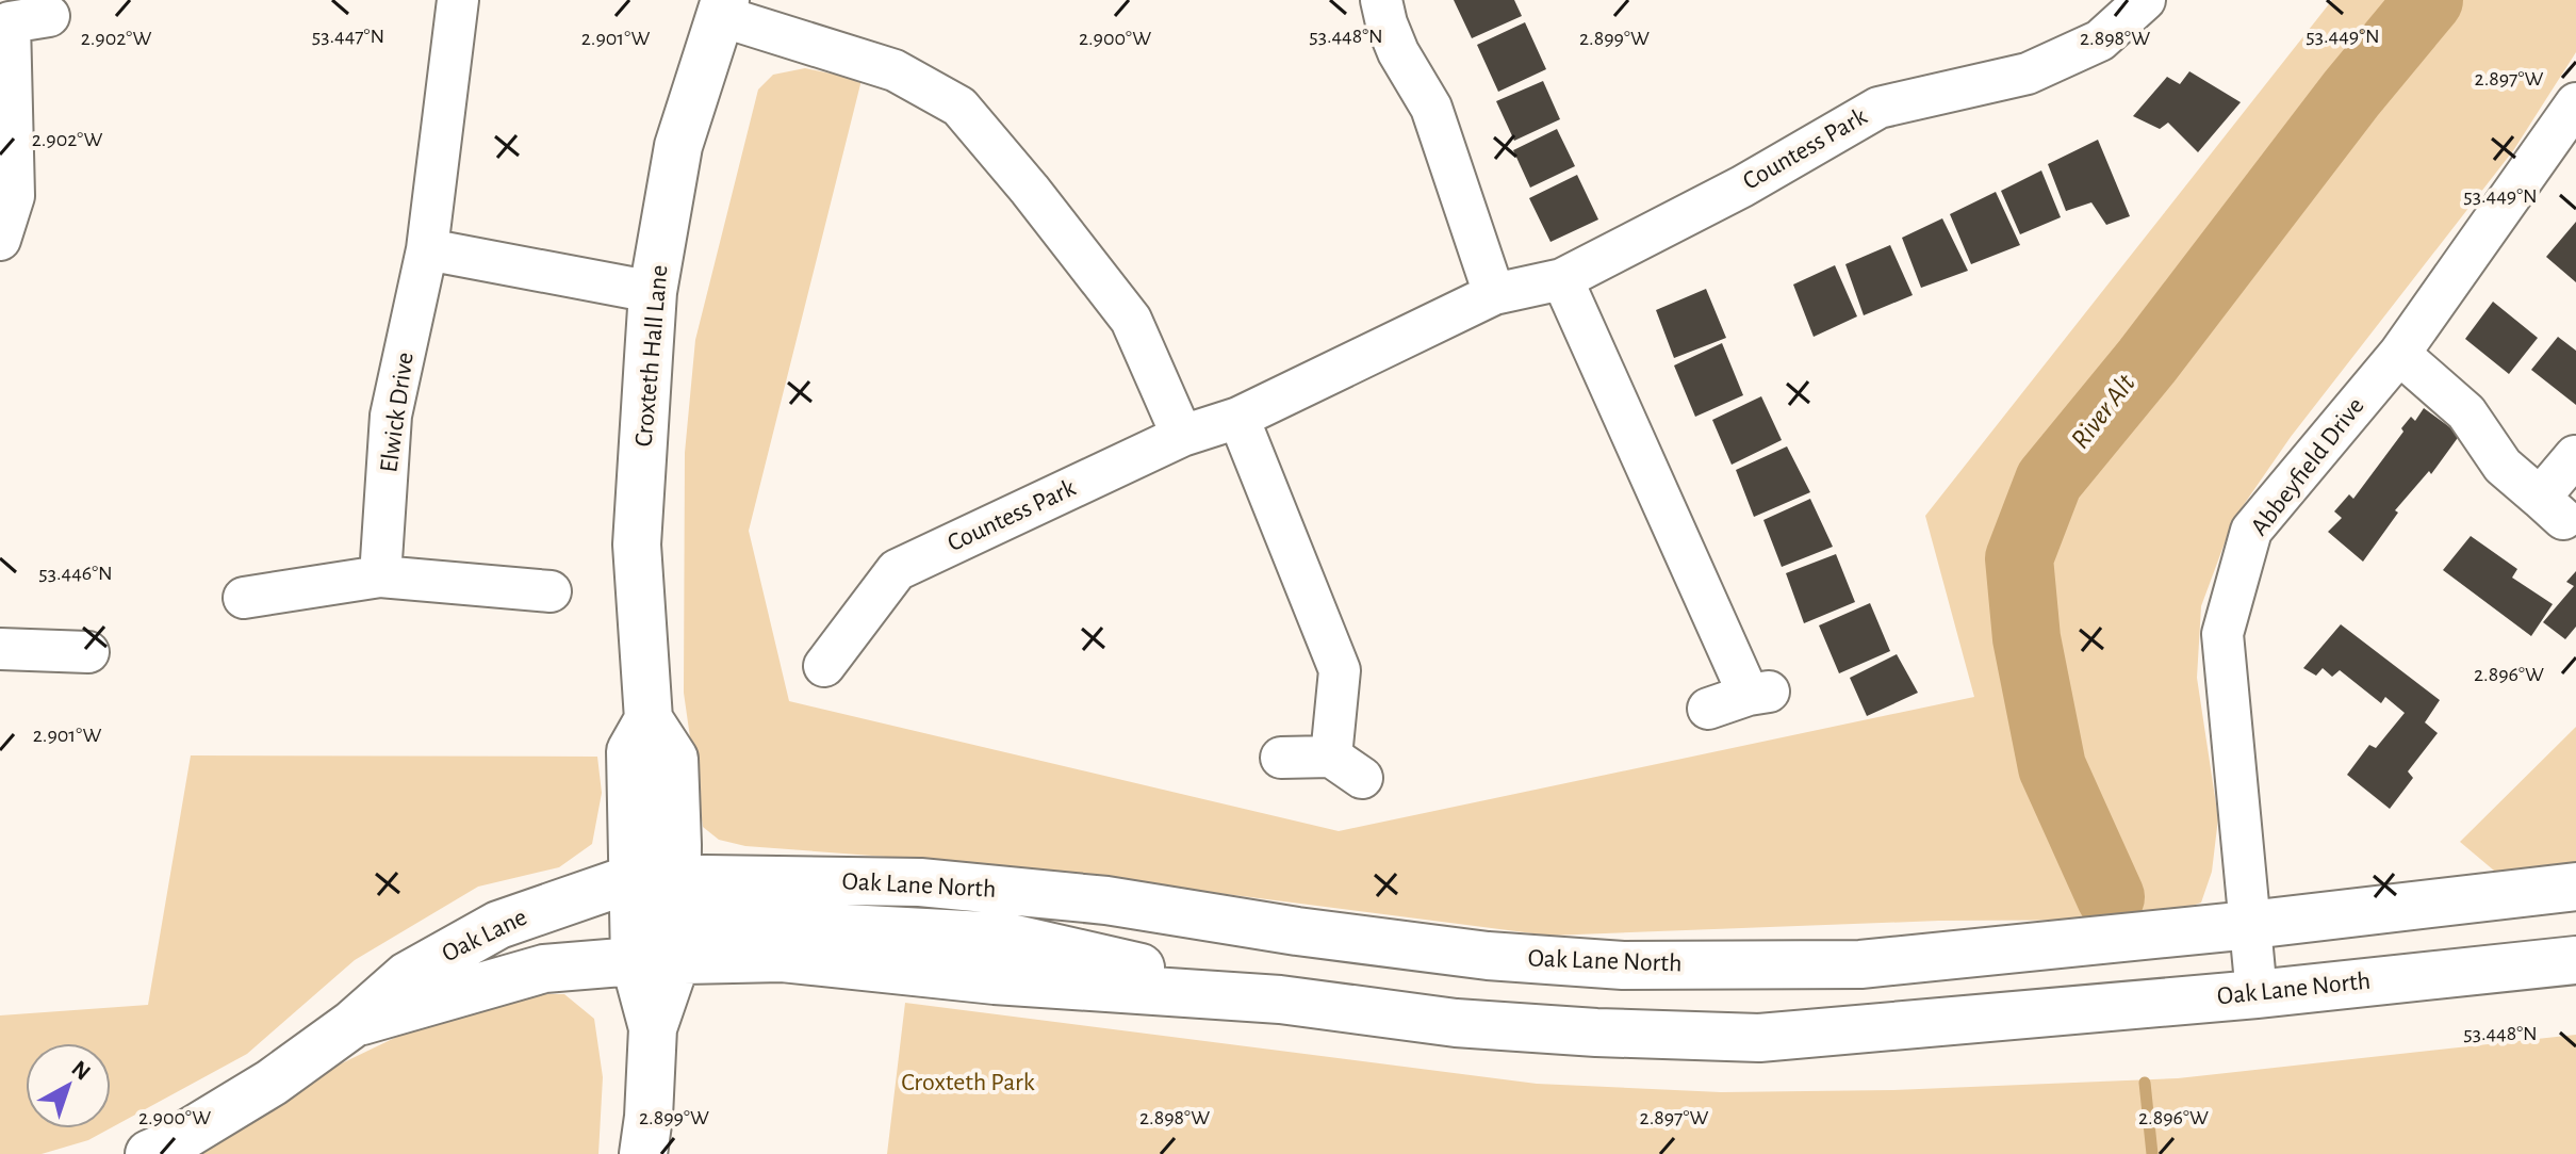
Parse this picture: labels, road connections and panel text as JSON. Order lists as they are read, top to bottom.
{
  "streets": {
    "street": [
      "Countess Park",
      "Croxteth Hall Lane",
      "Elwick Drive",
      "Abbeyfield Drive",
      "Oak Lane North",
      "Oak Lane"
    ]
  },
  "crossings": [
    ["Croxteth Hall Lane", "Oak Lane North"],
    ["Croxteth Hall Lane", "Oak Lane"],
    ["Abbeyfield Drive", "Oak Lane North"],
    ["Oak Lane North", "Oak Lane"]
  ],
  "water": ["River Alt"],
  "parks": ["Croxteth Park"],
  "north": "top right",
  "coordinates": [
    "53.448°N",
    "53.447°N",
    "53.449°N",
    "2.902°W",
    "2.901°W",
    "2.900°W",
    "2.899°W",
    "2.898°W",
    "2.897°W",
    "53.446°N",
    "2.896°W"
  ]
}
